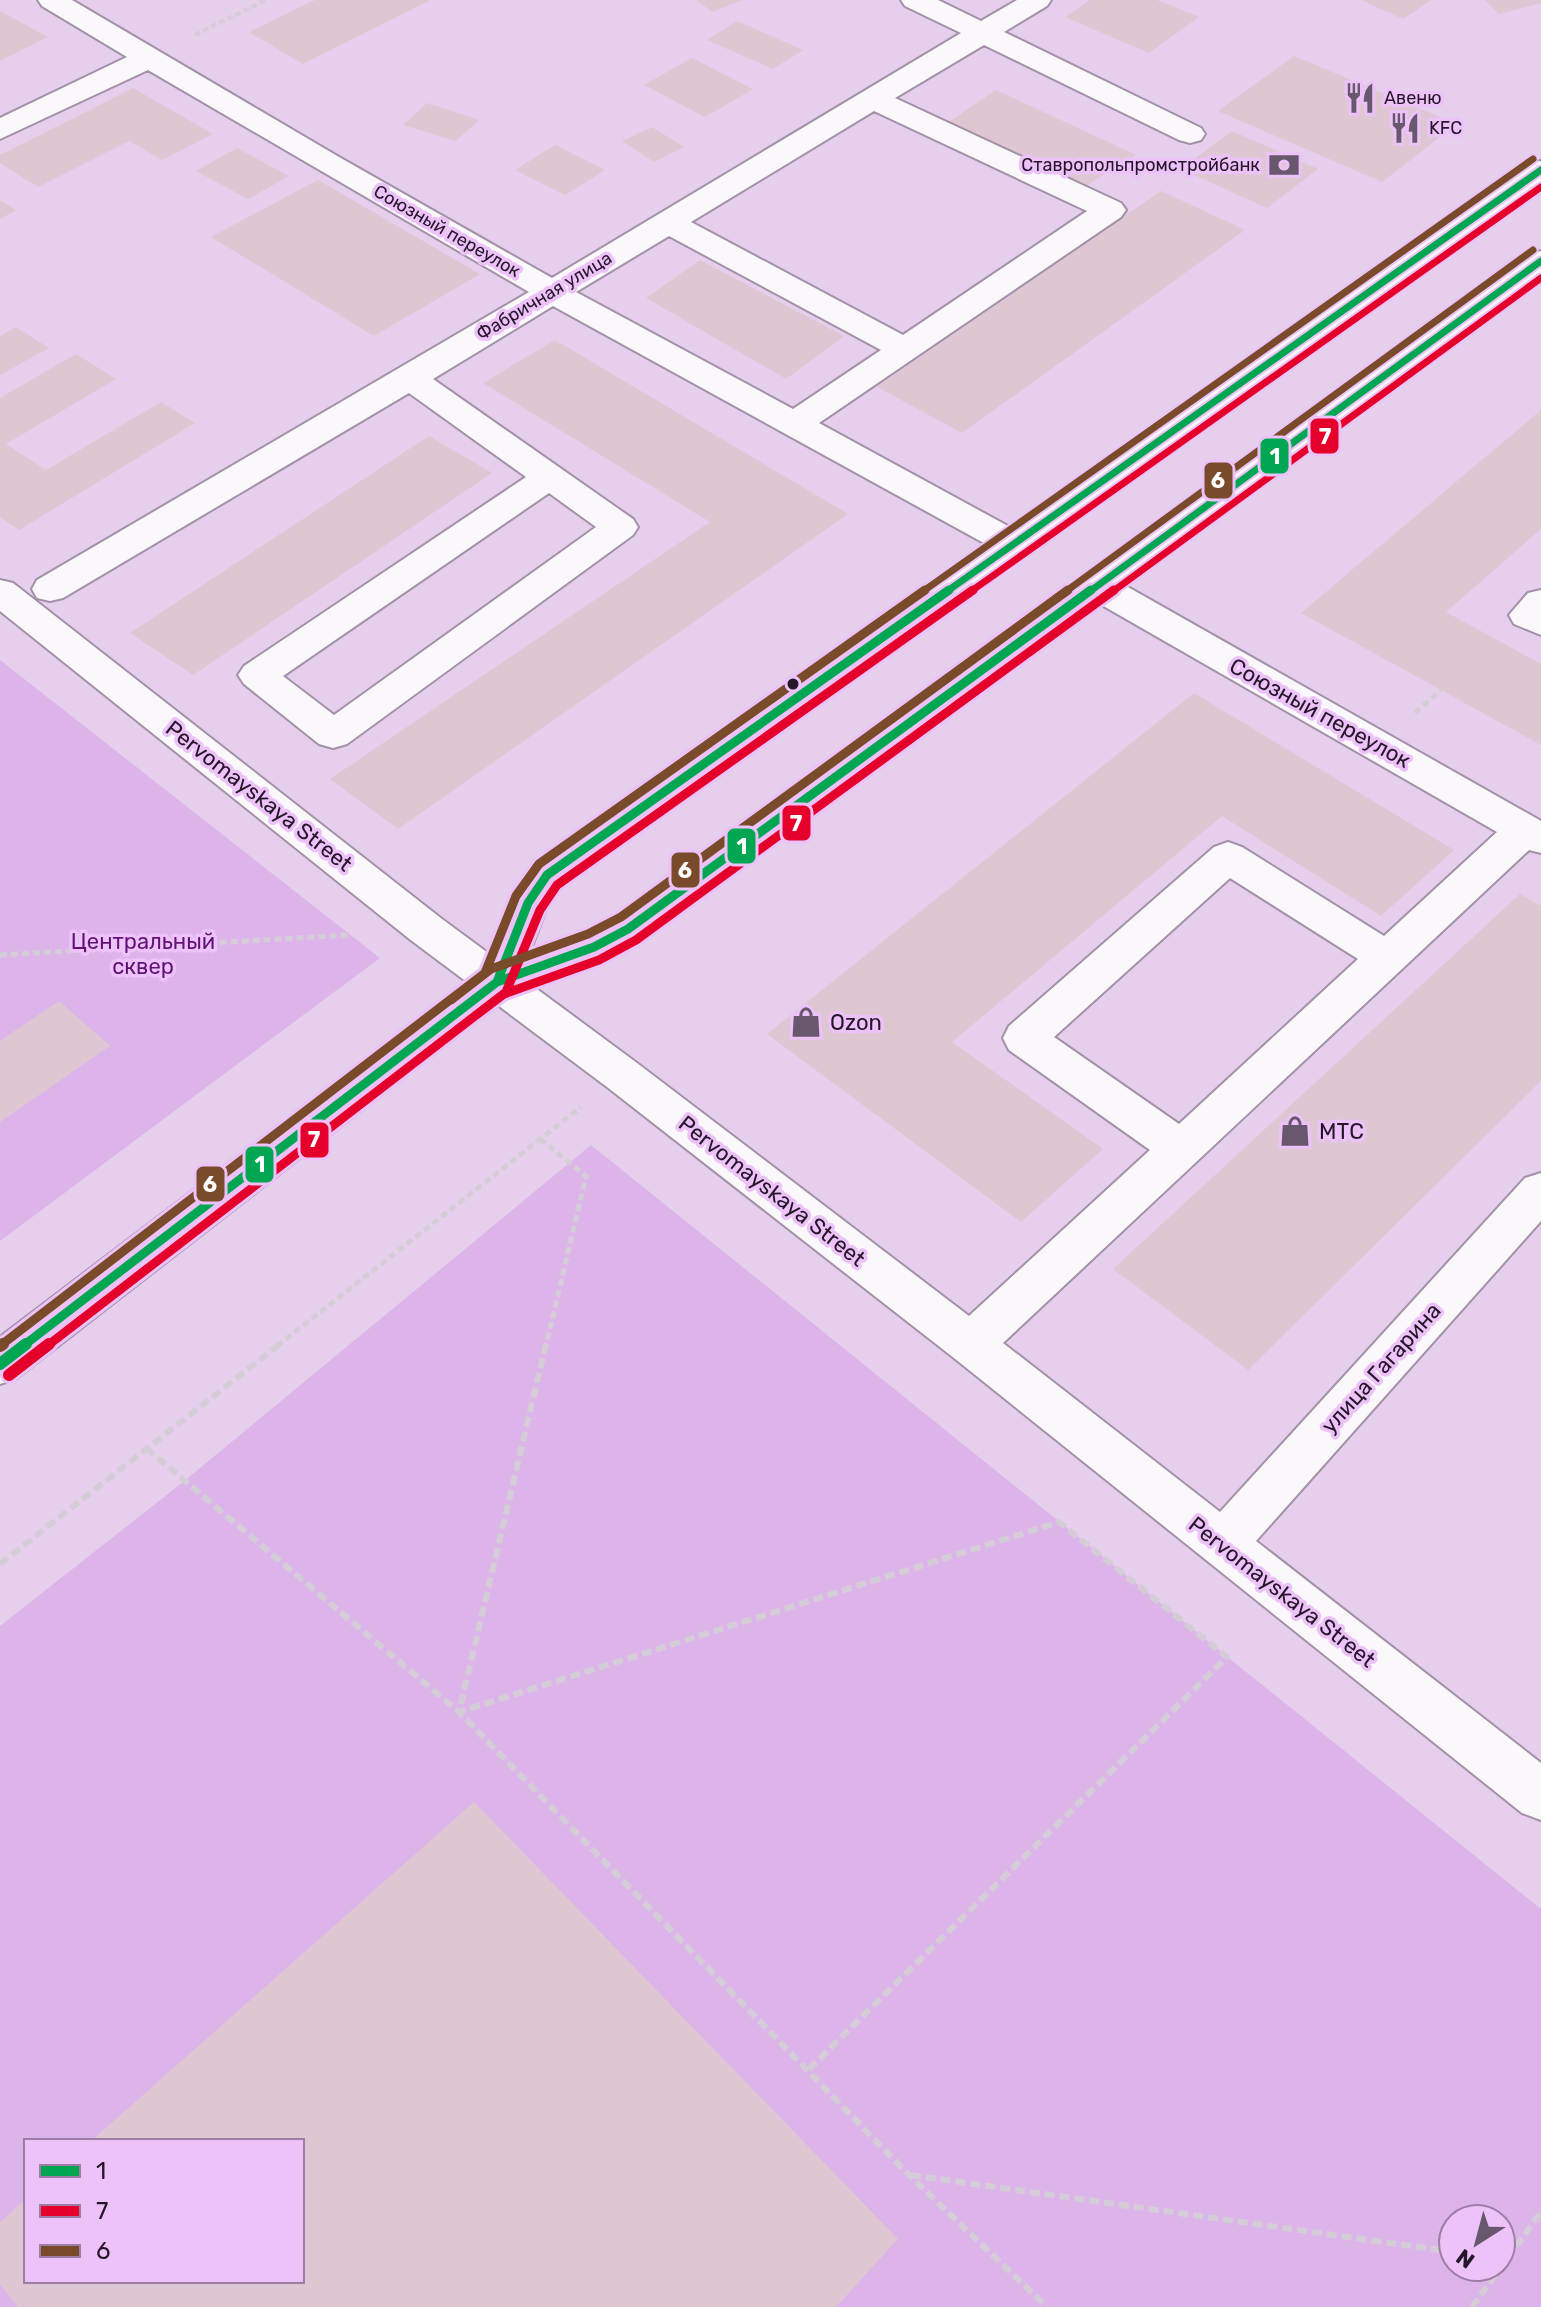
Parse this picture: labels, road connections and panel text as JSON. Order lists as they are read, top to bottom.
{
  "streets": {
    "street": [
      "Союзный переулок",
      "Фабричная улица",
      "Pervomayskaya Street",
      "улица Гагарина"
    ]
  },
  "crossings": [
    ["Союзный переулок", "Фабричная улица"],
    ["Pervomayskaya Street", "улица Гагарина"]
  ],
  "parks": ["Центральный сквер"],
  "places": {
    "restaurant": ["Авеню", "KFC"],
    "bank": ["Ставропольпромстройбанк"],
    "shop": ["Ozon", "МТС"]
  },
  "lines": ["transit line 6", "transit line 1", "transit line 7"],
  "legend": ["1", "7", "6"],
  "north": "bottom left"
}
